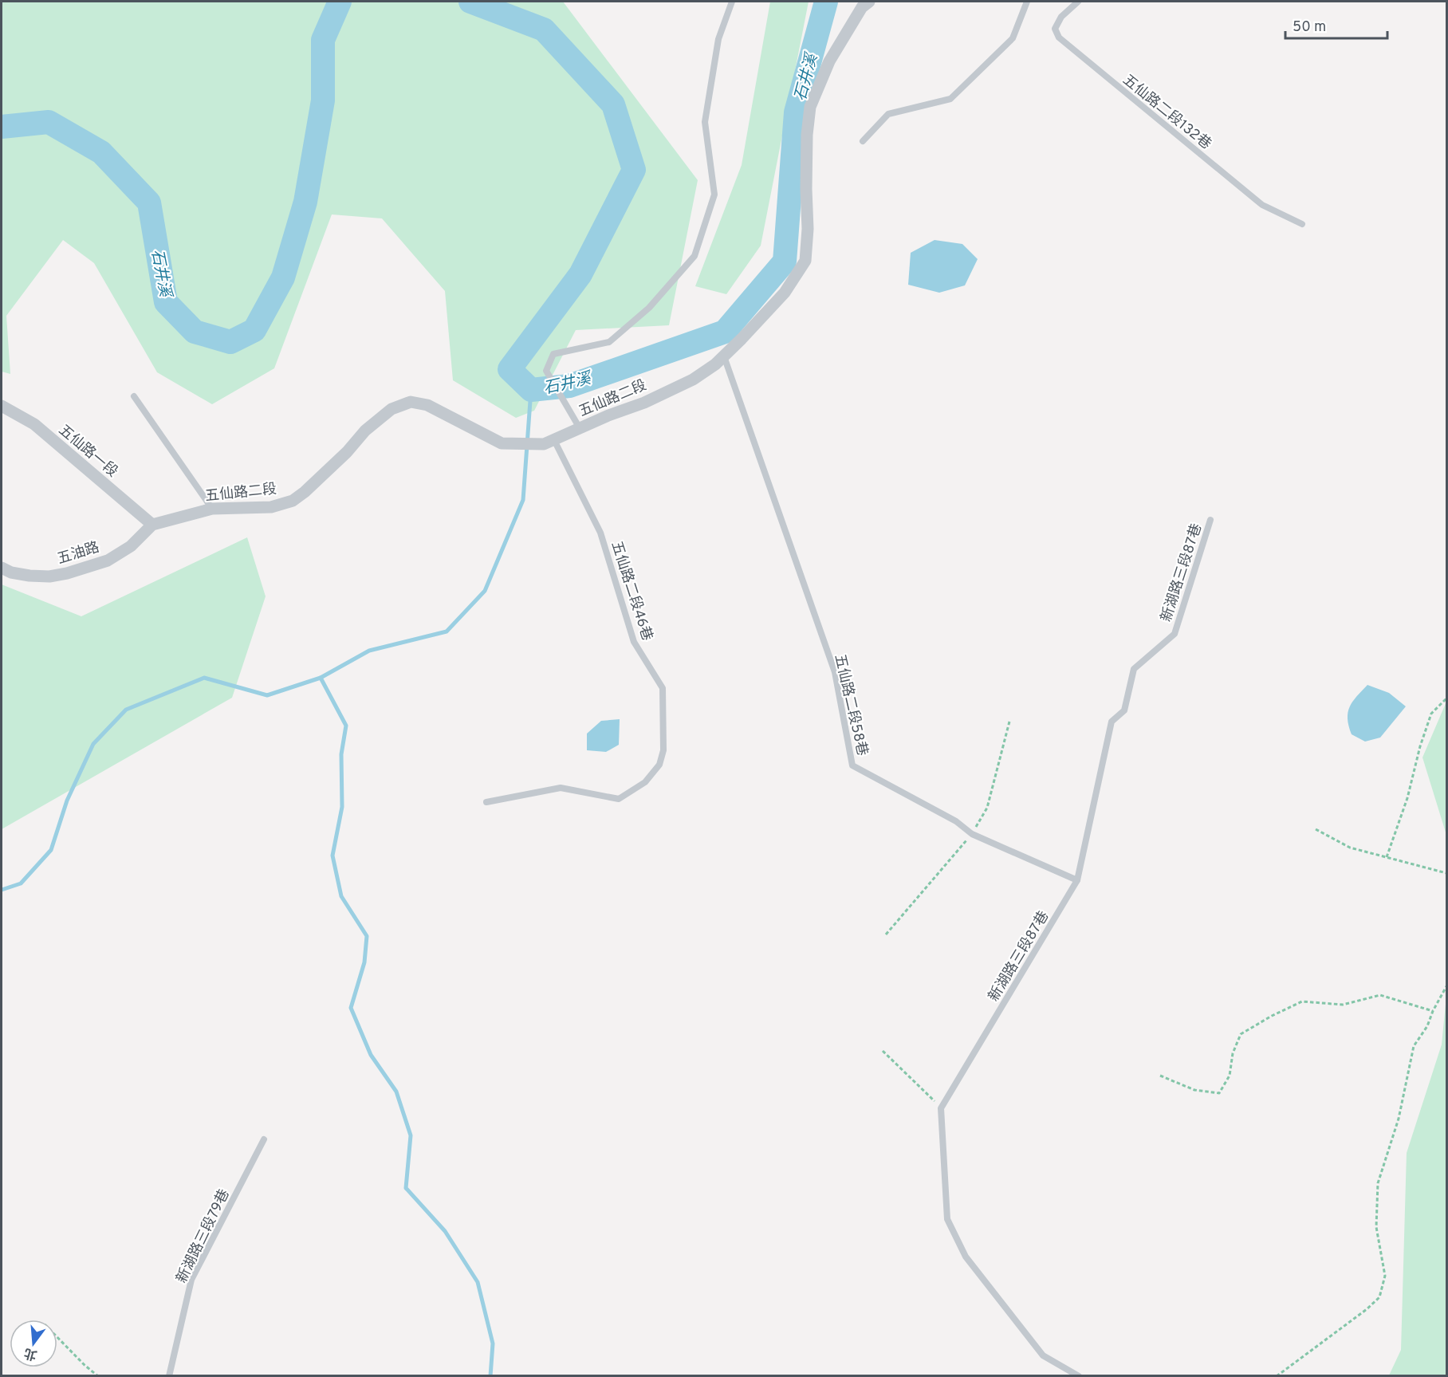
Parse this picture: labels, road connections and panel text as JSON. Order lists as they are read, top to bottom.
{
  "streets": {
    "street": ["五仙路二段", "五仙路一段", "五油路"],
    "lane": [
      "五仙路二段132巷",
      "新湖路三段87巷",
      "五仙路二段46巷",
      "五仙路二段58巷",
      "新湖路三段79巷"
    ]
  },
  "crossings": [
    ["五仙路二段", "五仙路一段"],
    ["五仙路二段", "五油路"],
    ["五仙路二段", "五仙路二段46巷"],
    ["五仙路二段", "五仙路二段58巷"],
    ["五仙路一段", "五油路"],
    ["新湖路三段87巷", "五仙路二段58巷"]
  ],
  "water": ["石井溪"],
  "scale_bar": "50 m",
  "north": "bottom"
}
